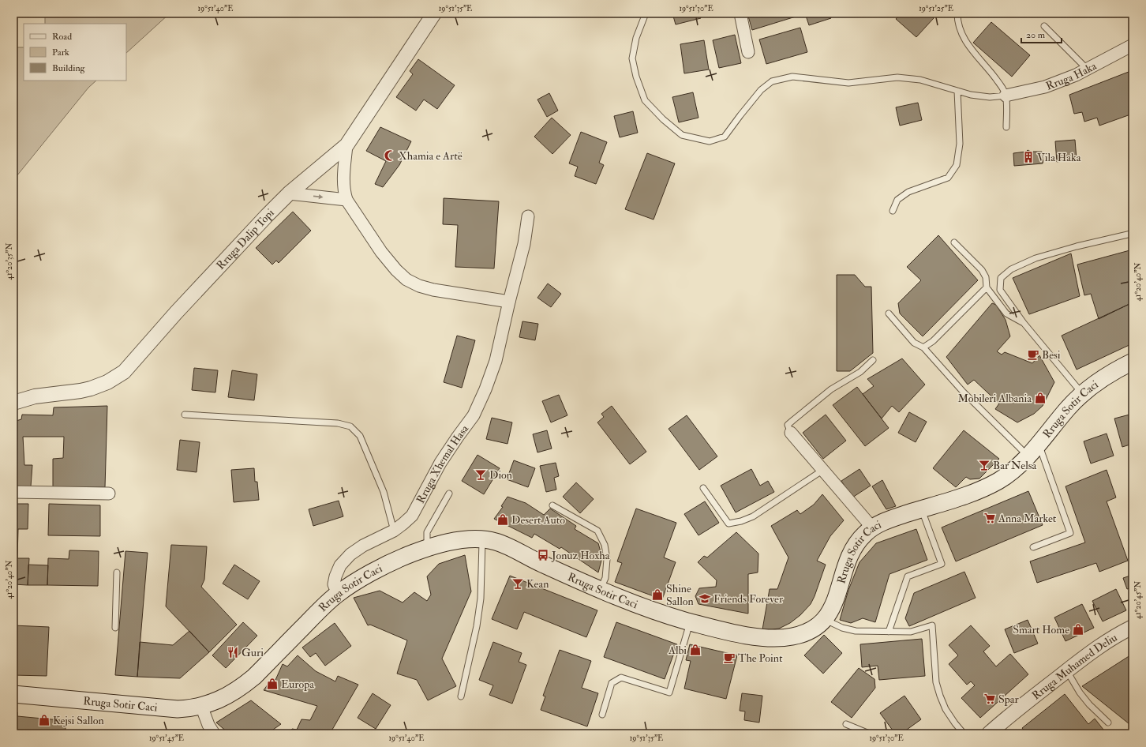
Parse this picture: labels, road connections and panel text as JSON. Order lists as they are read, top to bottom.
{
  "streets": {
    "main road": ["Rruga Sotir Caci"],
    "street": [
      "Rruga Haka",
      "Rruga Dalip Topi",
      "Rruga Xhemal Hasa",
      "Rruga Muhamed Deliu"
    ]
  },
  "crossings": [
    ["Rruga Sotir Caci", "Rruga Xhemal Hasa"]
  ],
  "places": {
    "mosque": ["Xhamia e Artë"],
    "building": ["Vila Haka"],
    "cafe": ["Besi", "The Point"],
    "shop": [
      "Mobileri Albania",
      "Desert Auto",
      "Shine Sallon",
      "Smart Home",
      "Albi",
      "Europa",
      "Kejsi Sallon"
    ],
    "bar": ["Bar Nelsa", "Dion", "Kean"],
    "supermarket": ["Anna Market", "Spar"],
    "bus stop": ["Jonuz Hoxha"],
    "school or university": ["Friends Forever"],
    "restaurant": ["Guri"]
  },
  "legend": ["Road", "Park", "Building"],
  "scale_bar": "20 m",
  "coordinates": [
    "19°51'40\"E",
    "19°51'35\"E",
    "19°51'30\"E",
    "19°51'25\"E",
    "41°20'35\"N",
    "41°20'40\"N",
    "41°20'45\"N",
    "19°51'45\"E"
  ]
}
